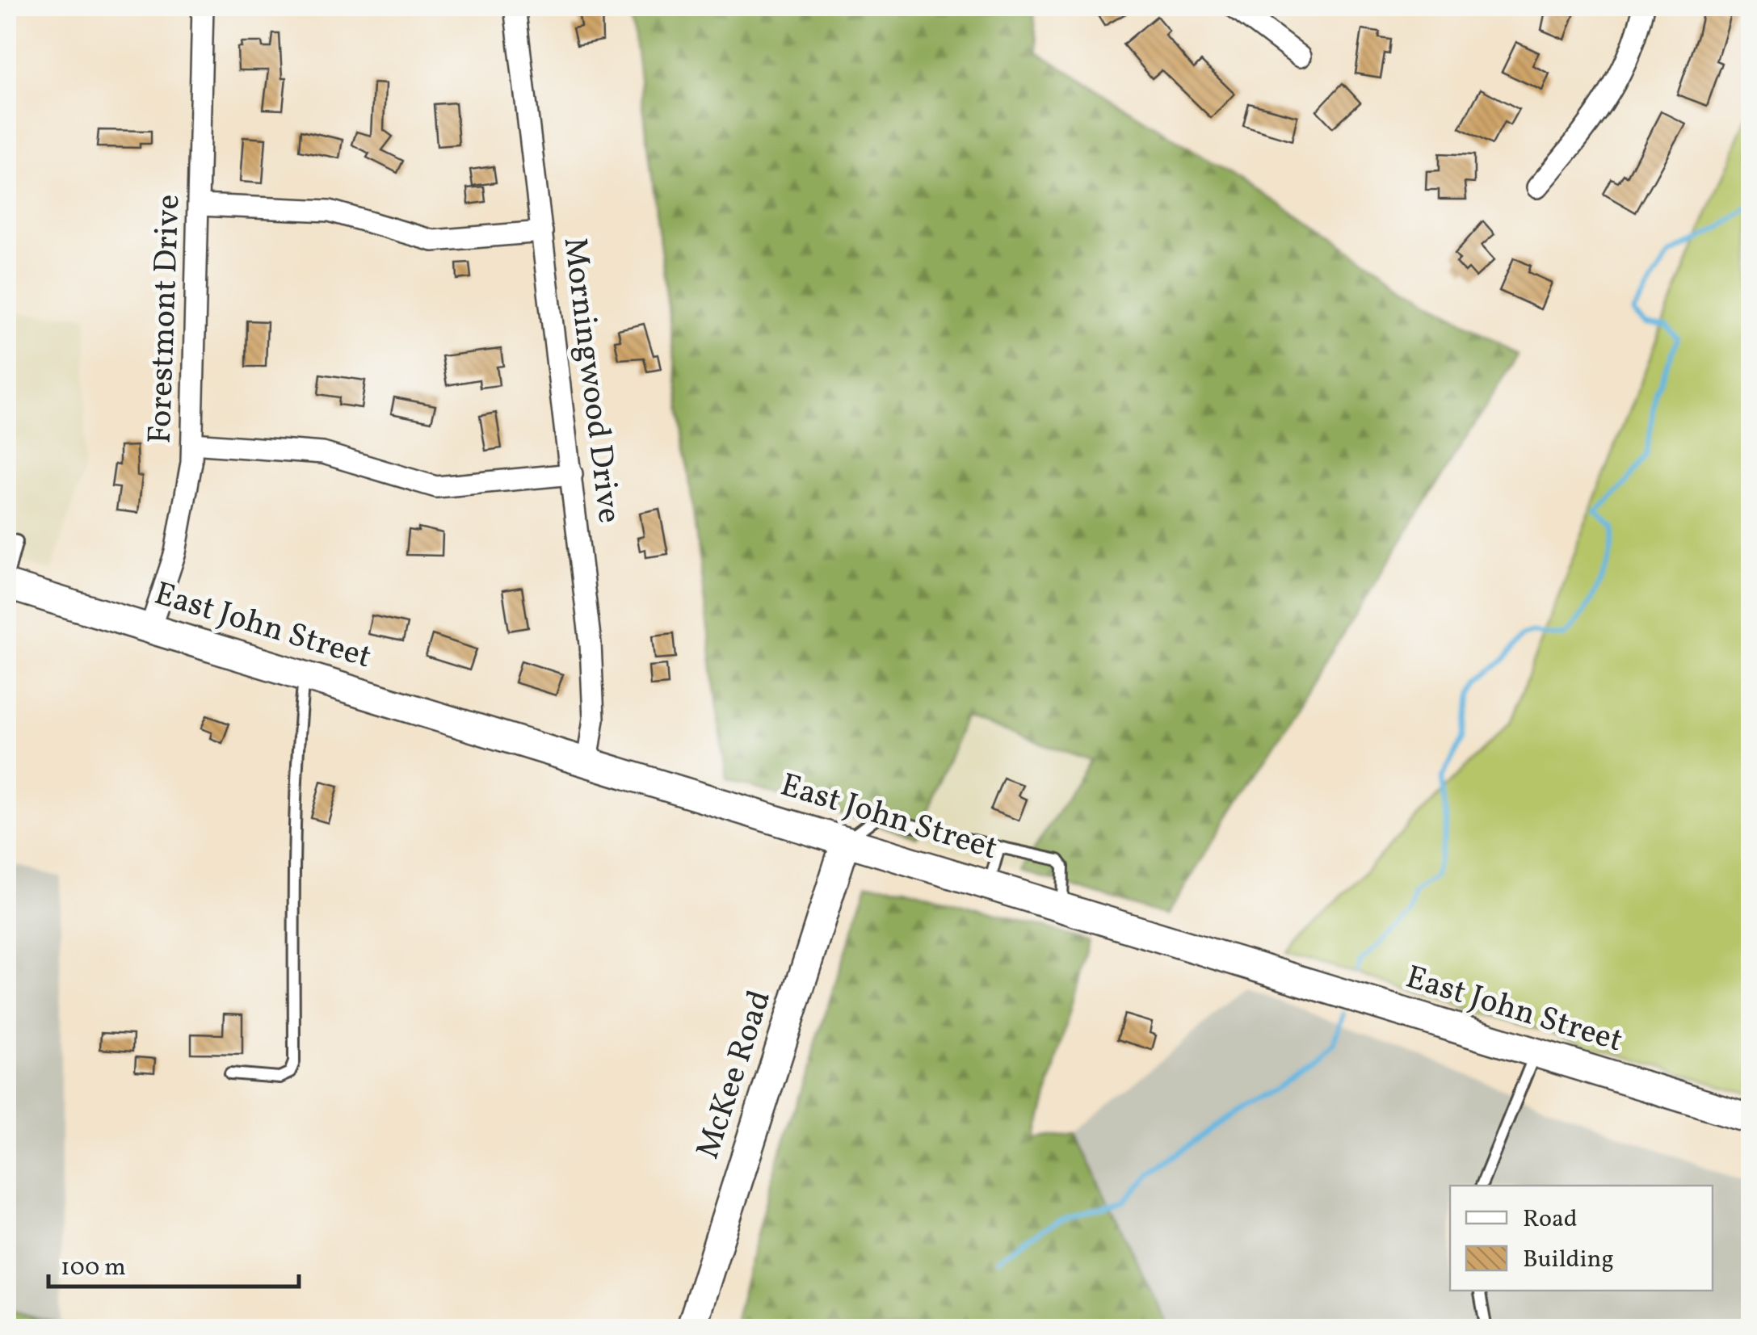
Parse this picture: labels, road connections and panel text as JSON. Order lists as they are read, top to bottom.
{
  "streets": {
    "main road": ["East John Street", "McKee Road"],
    "street": ["Forestmont Drive", "Morningwood Drive"]
  },
  "crossings": [
    ["Forestmont Drive", "East John Street"],
    ["Morningwood Drive", "East John Street"],
    ["East John Street", "McKee Road"]
  ],
  "legend": ["Road", "Building"],
  "scale_bar": "100 m"
}
